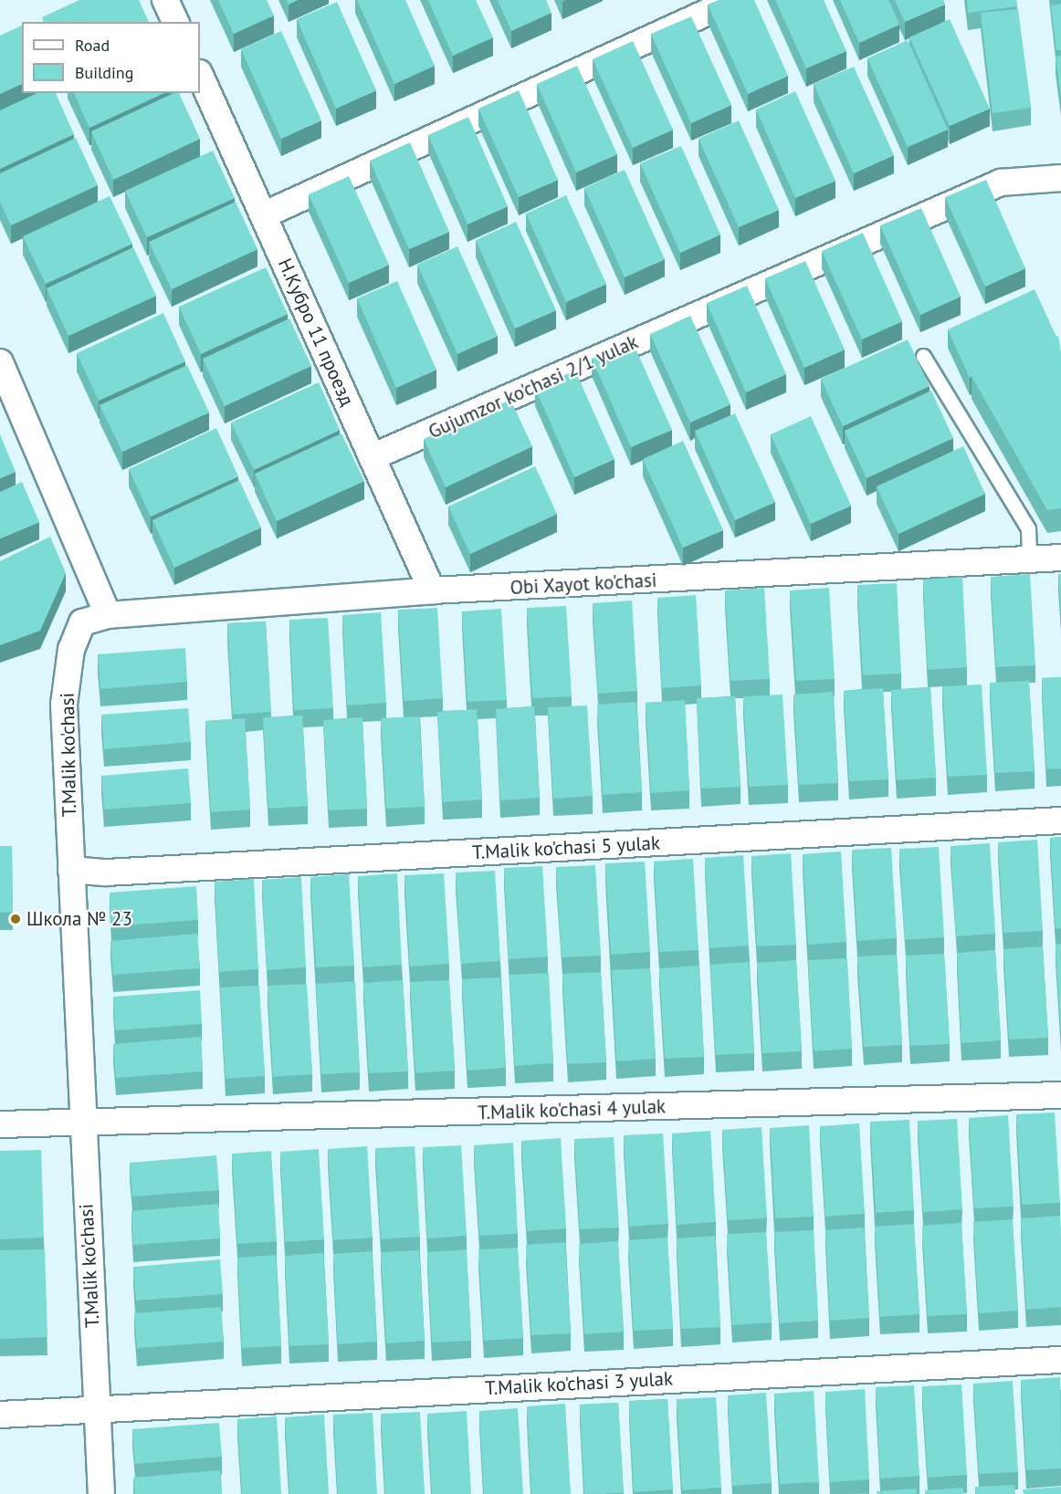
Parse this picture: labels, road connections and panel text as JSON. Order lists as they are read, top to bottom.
{
  "streets": {
    "street": [
      "Н.Кубро 11 проезд",
      "Gujumzor ko'chasi 2/1 yulak",
      "Obi Xayot ko'chasi",
      "T.Malik ko'chasi",
      "T.Malik ko'chasi 5 yulak",
      "T.Malik ko'chasi 4 yulak",
      "T.Malik ko'chasi 3 yulak"
    ]
  },
  "crossings": [
    ["Н.Кубро 11 проезд", "Gujumzor ko'chasi 2/1 yulak"],
    ["Н.Кубро 11 проезд", "Obi Xayot ko'chasi"],
    ["Obi Xayot ko'chasi", "T.Malik ko'chasi"],
    ["T.Malik ko'chasi", "T.Malik ko'chasi 5 yulak"],
    ["T.Malik ko'chasi", "T.Malik ko'chasi 4 yulak"],
    ["T.Malik ko'chasi", "T.Malik ko'chasi 3 yulak"]
  ],
  "places": ["Школа № 23"],
  "legend": ["Road", "Building"]
}
